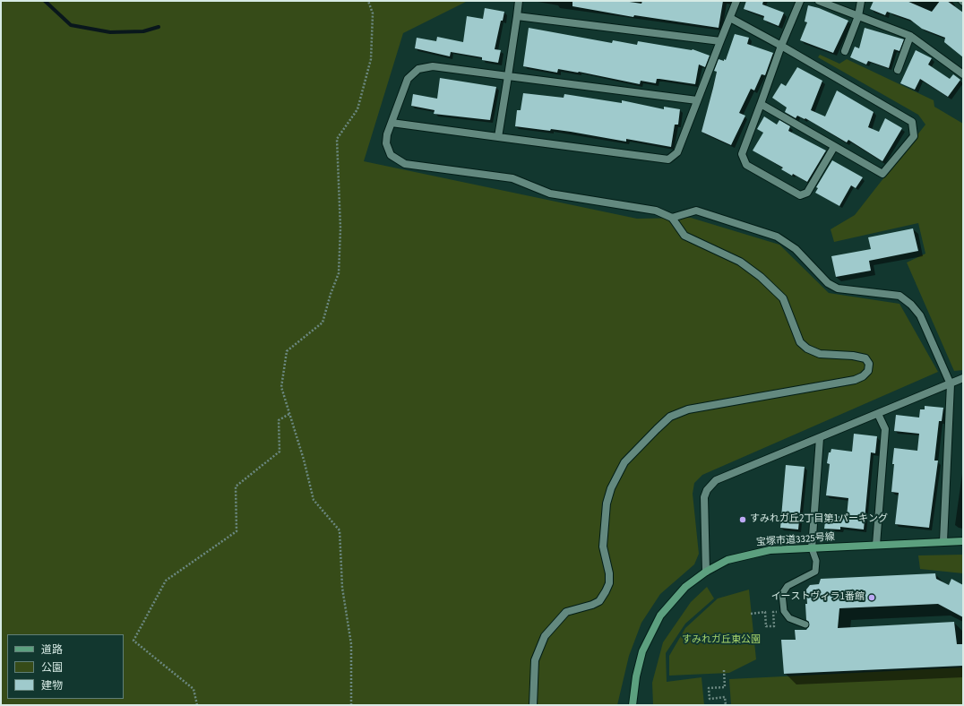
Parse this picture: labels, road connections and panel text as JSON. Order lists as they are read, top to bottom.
{
  "streets": {
    "street": ["宝塚市道3325号線"]
  },
  "parks": ["すみれガ丘東公園"],
  "places": ["すみれガ丘2丁目第1パーキング", "イーストヴィラ1番館"],
  "legend": ["道路", "公園", "建物"]
}
